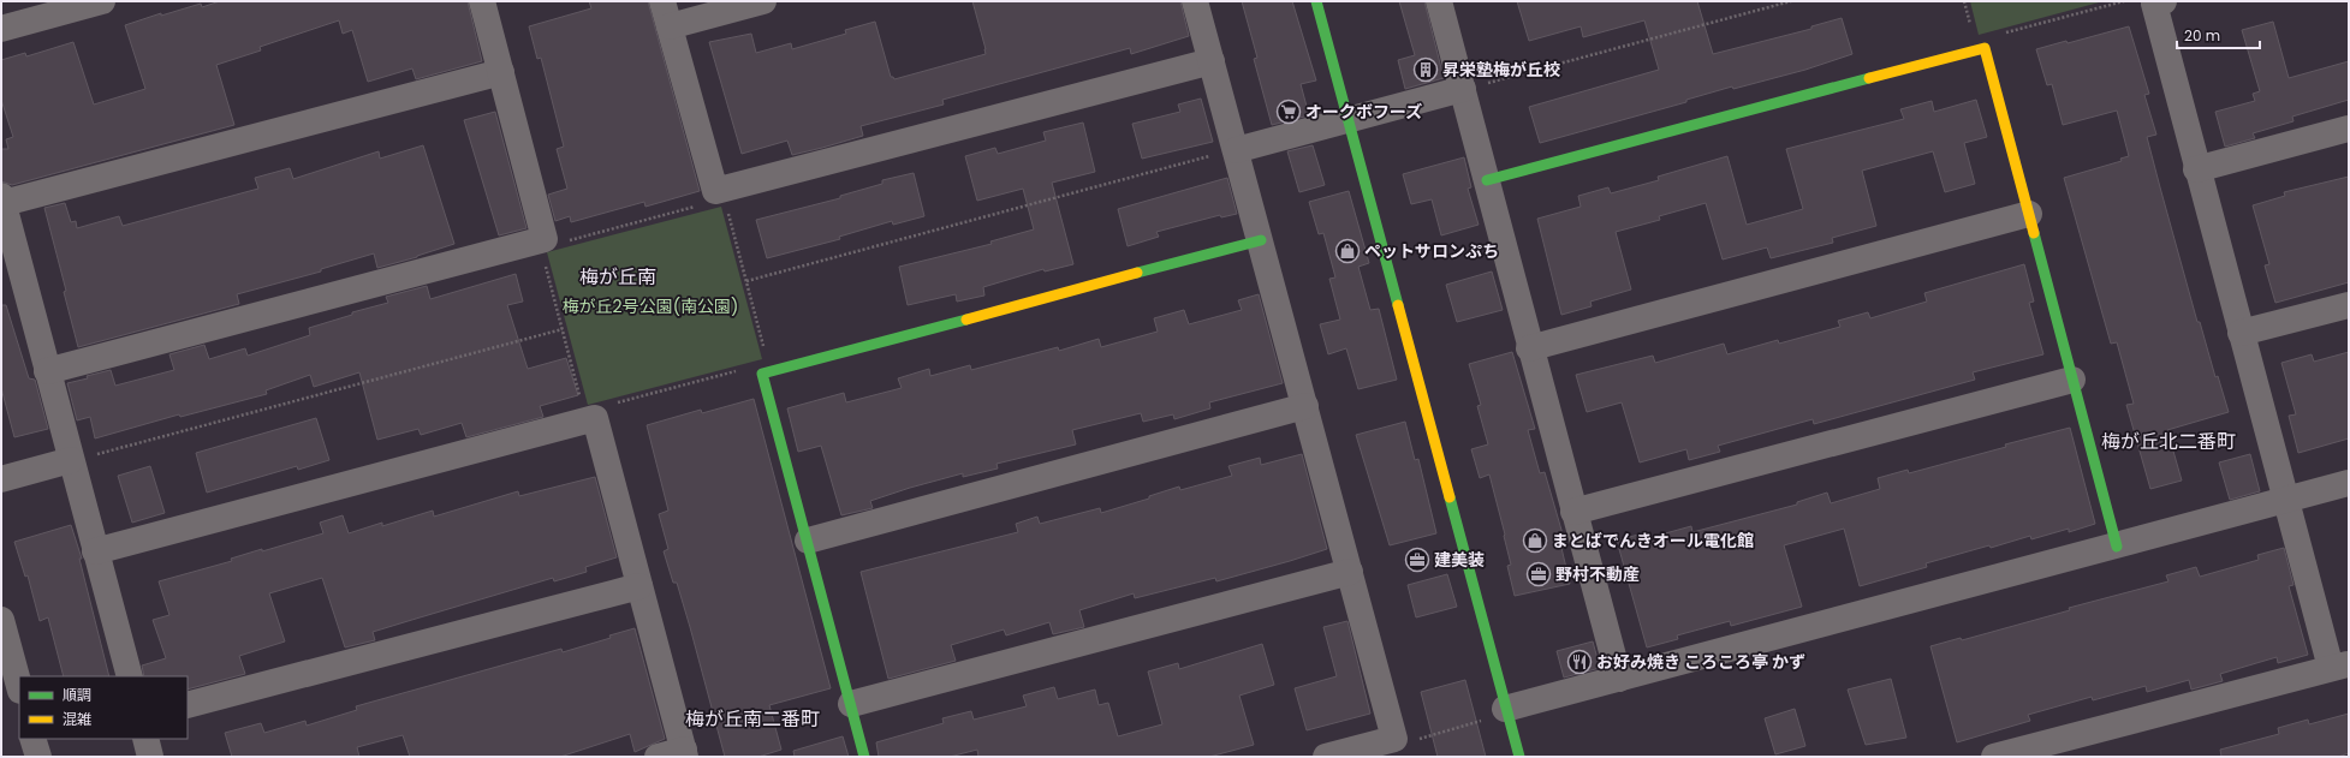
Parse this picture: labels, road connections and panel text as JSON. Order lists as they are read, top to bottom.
{
  "districts": ["梅が丘南", "梅が丘北二番町", "梅が丘南二番町"],
  "parks": ["梅が丘2号公園(南公園)"],
  "places": {
    "building": ["昇栄塾梅が丘校"],
    "supermarket": ["オークボフーズ"],
    "shop": ["ペットサロンぷち", "まとばでんきオール電化館"],
    "office": ["建美装", "野村不動産"],
    "restaurant": ["お好み焼き ころころ亭 かず"]
  },
  "legend": ["順調", "混雑"],
  "scale_bar": "20 m"
}
